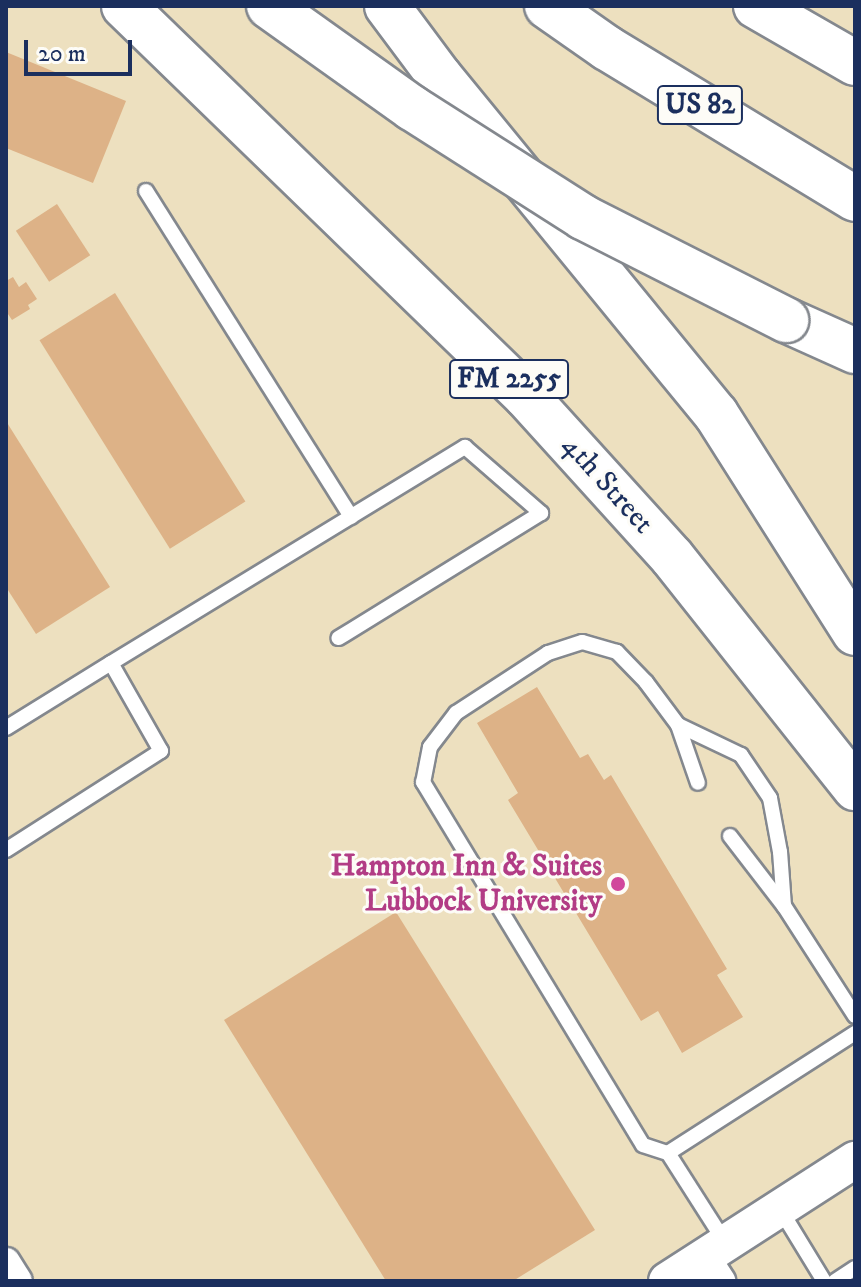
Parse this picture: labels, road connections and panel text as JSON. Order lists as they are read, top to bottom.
{
  "streets": {
    "main road": ["US 82", "FM 2255", "4th Street"]
  },
  "places": ["Hampton Inn & Suites Lubbock University"],
  "scale_bar": "20 m"
}
